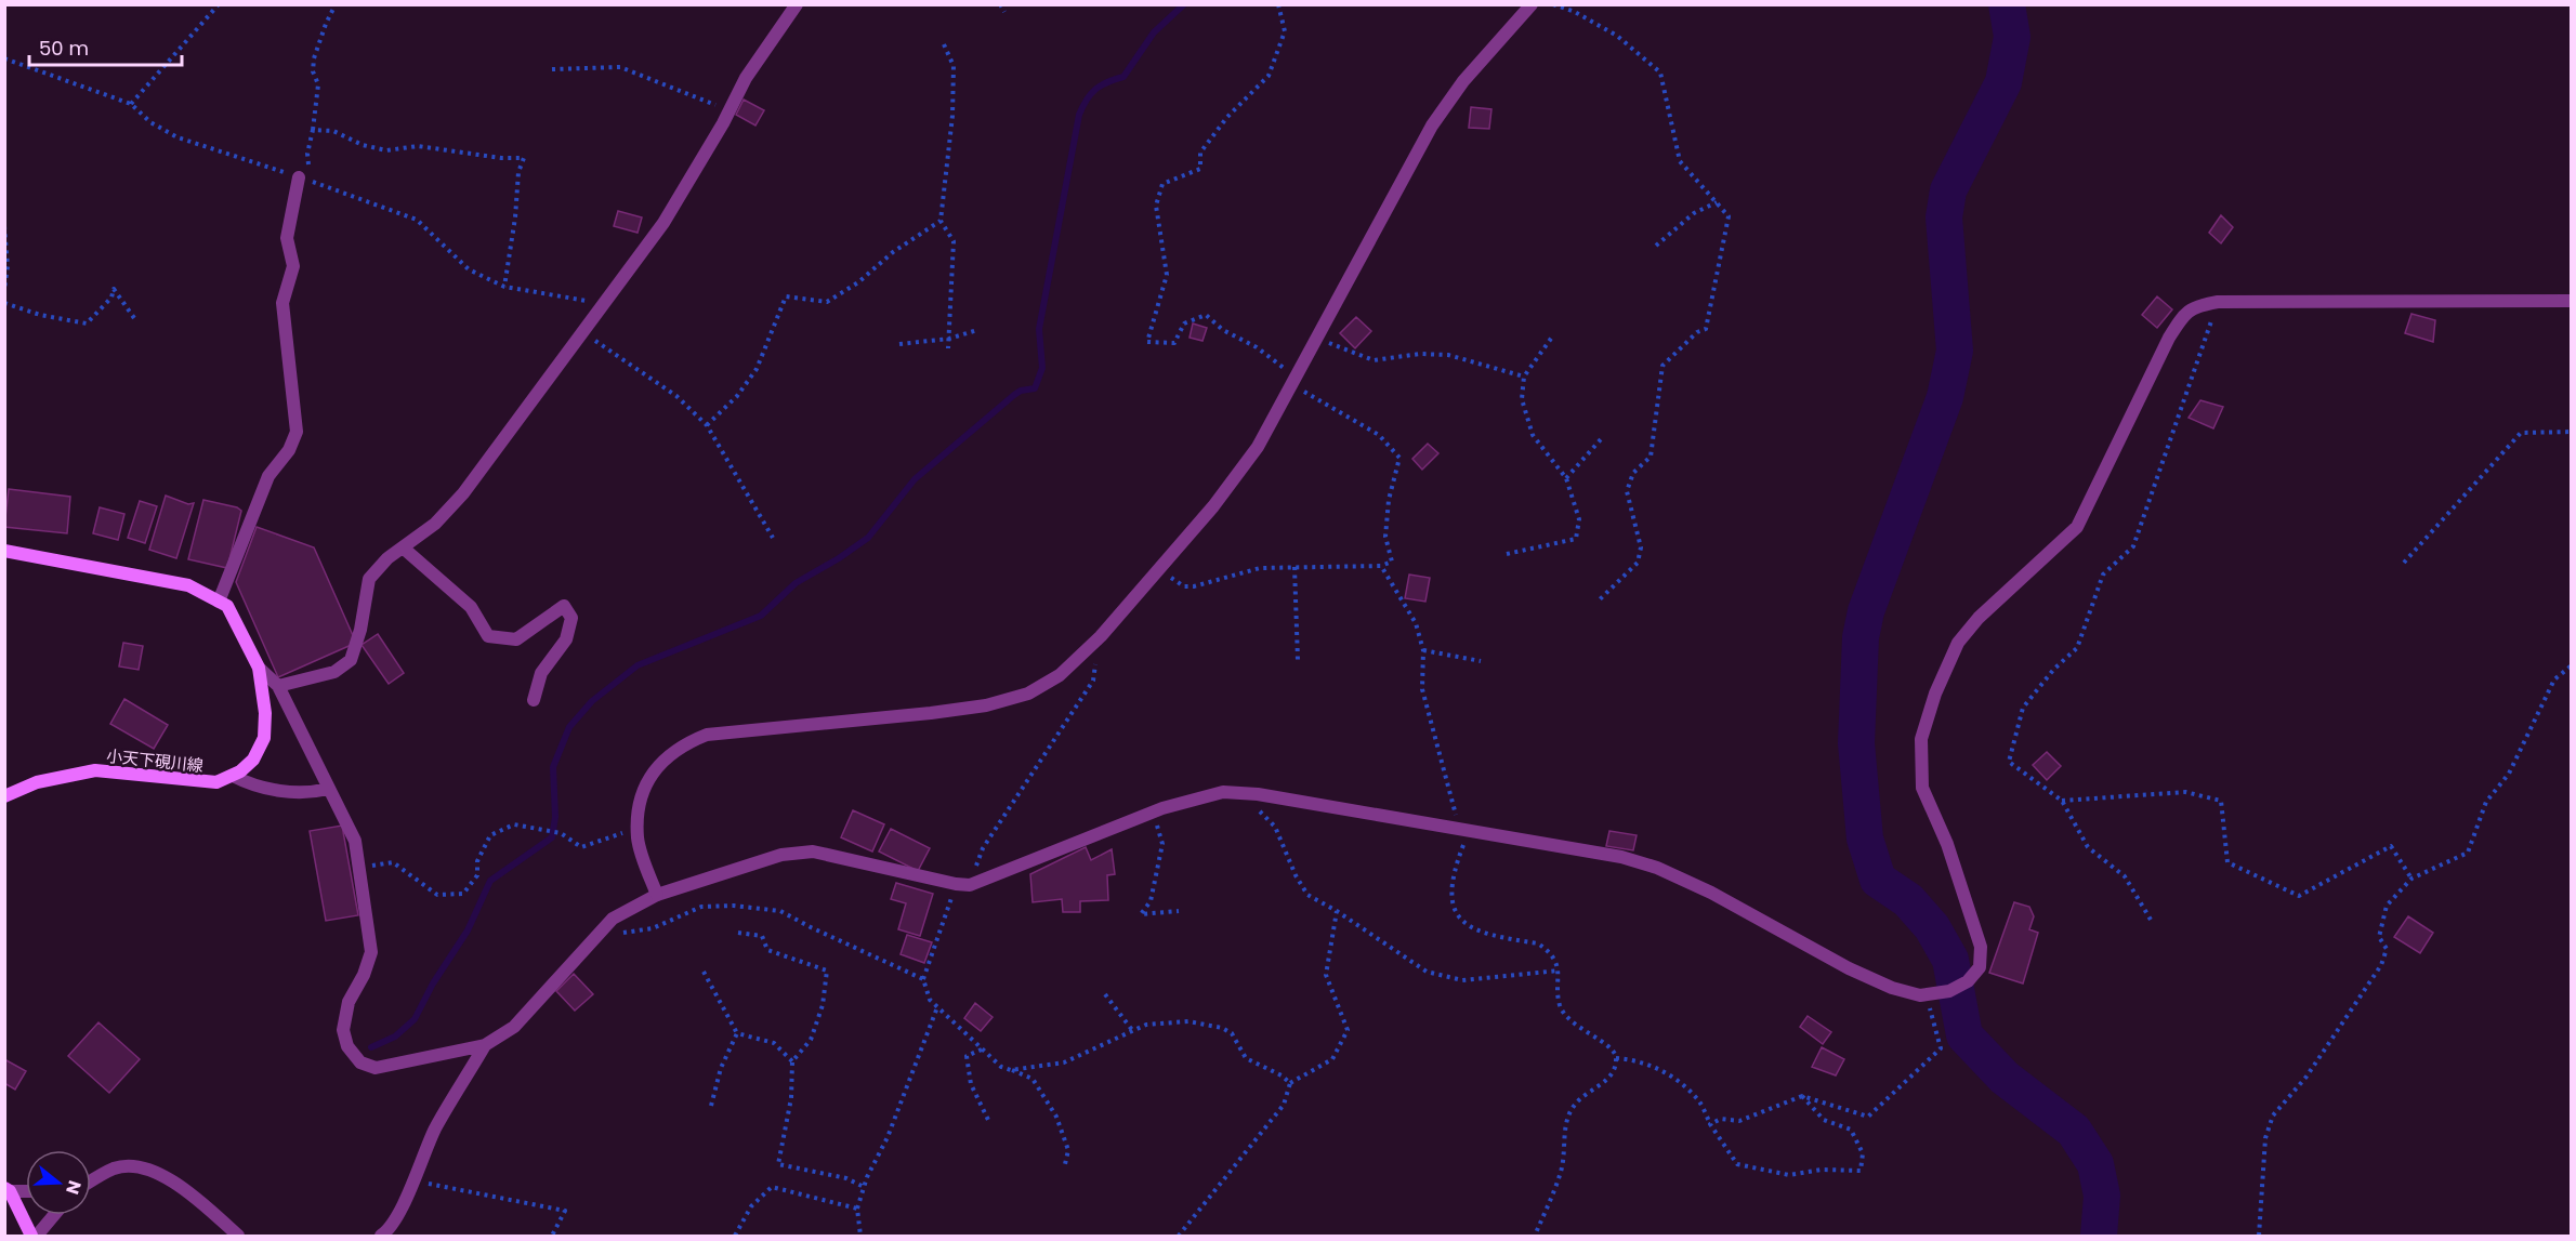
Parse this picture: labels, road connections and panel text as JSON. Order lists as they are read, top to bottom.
{
  "streets": {
    "main road": ["小天下硯川線"]
  },
  "scale_bar": "50 m",
  "north": "right"
}
